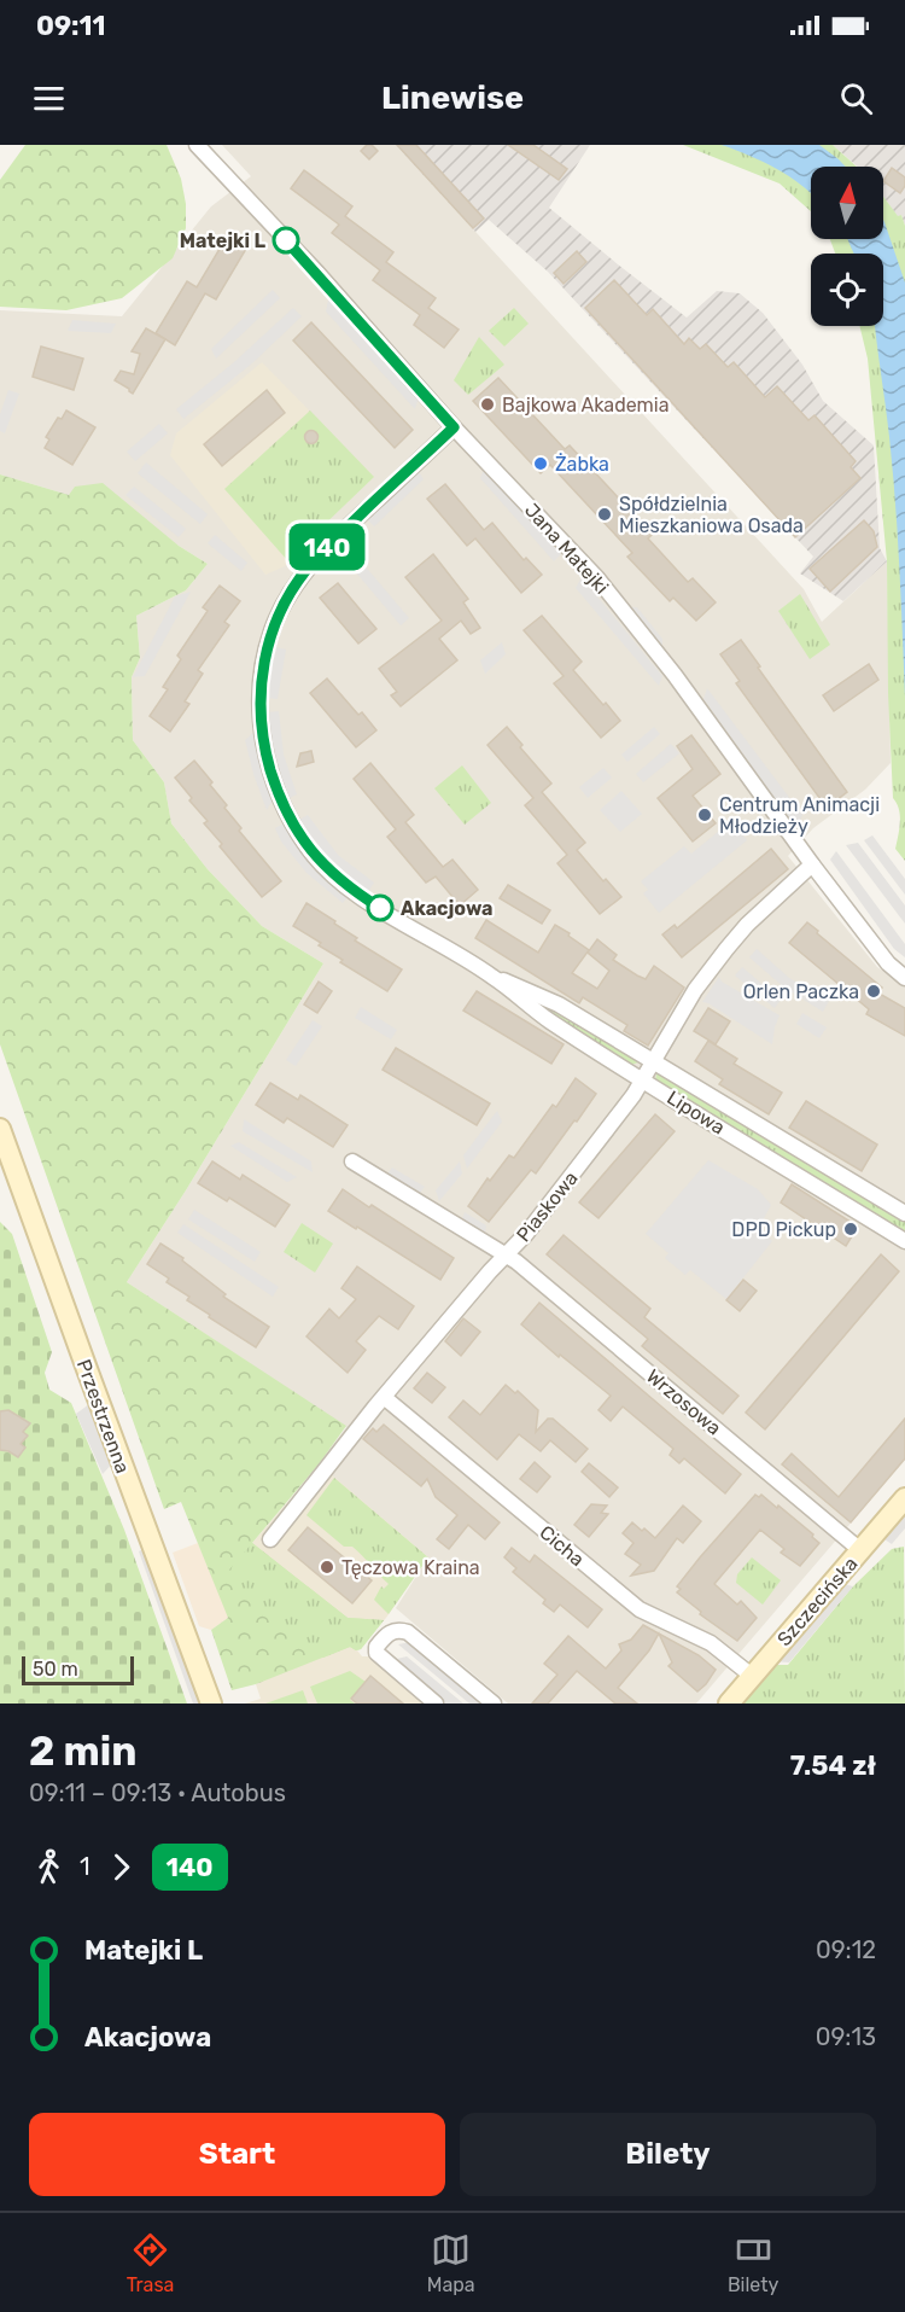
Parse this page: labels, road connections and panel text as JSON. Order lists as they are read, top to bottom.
{
  "streets": {
    "street": [
      "Jana Matejki",
      "Lipowa",
      "Piaskowa",
      "Wrzosowa",
      "Przestrzenna",
      "Cicha",
      "Szczecińska"
    ]
  },
  "crossings": [
    ["Jana Matejki", "Lipowa"],
    ["Jana Matejki", "Piaskowa"],
    ["Lipowa", "Piaskowa"],
    ["Piaskowa", "Wrzosowa"],
    ["Piaskowa", "Cicha"],
    ["Wrzosowa", "Szczecińska"],
    ["Cicha", "Szczecińska"]
  ],
  "places": [
    "Matejki L",
    "Bajkowa Akademia",
    "Żabka",
    "Spółdzielnia Mieszkaniowa Osada",
    "Centrum Animacji Młodzieży",
    "Akacjowa",
    "Orlen Paczka",
    "DPD Pickup",
    "Tęczowa Kraina"
  ],
  "lines": ["bus line 140"],
  "scale_bar": "50 m",
  "north": "top",
  "page": {
    "status": "09:11",
    "header": "Linewise",
    "on_map": "140",
    "scale": "50 m",
    "heading": ["2 min", "09:11 – 09:13 · Autobus", "7.54 zł"],
    "legs": ["1", "140"],
    "list": [
      {
        "name": "Matejki L",
        "value": "09:12"
      },
      {
        "name": "Akacjowa",
        "value": "09:13"
      }
    ],
    "buttons": ["Start", "Bilety"],
    "tabs": ["Trasa", "Mapa", "Bilety"]
  }
}
